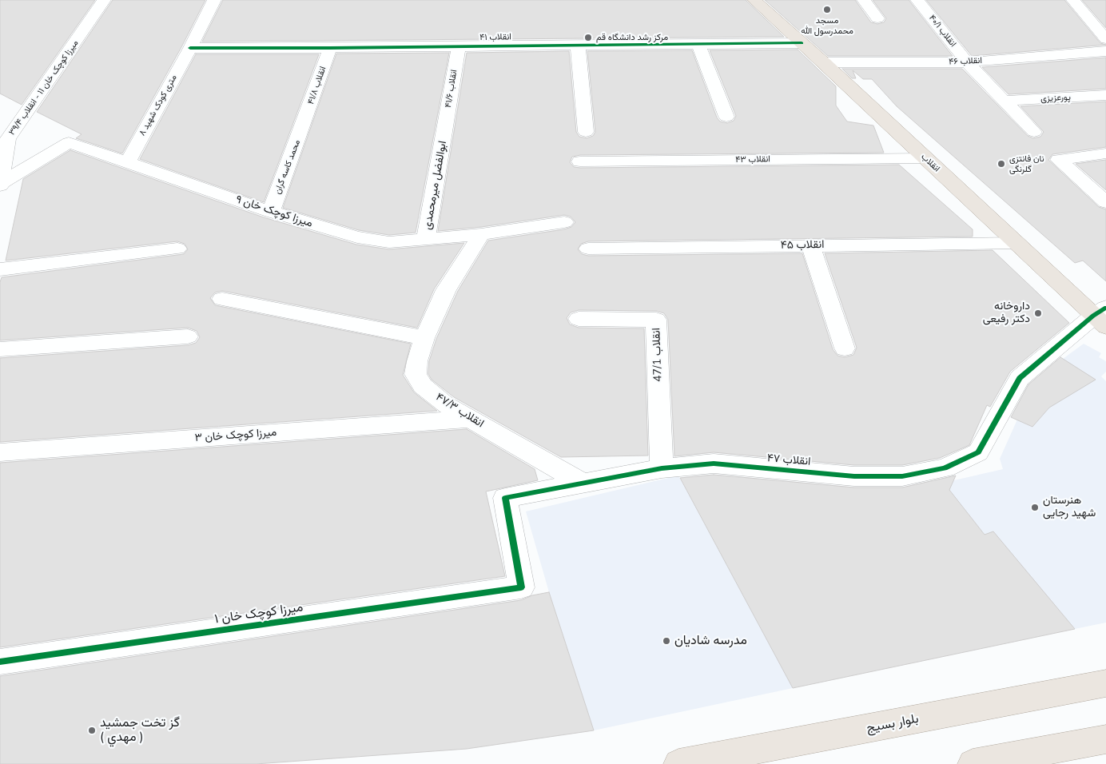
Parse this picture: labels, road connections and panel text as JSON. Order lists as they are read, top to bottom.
{
  "streets": {
    "main road": ["انقلاب", "بلوار بسیج"],
    "street": [
      "انقلاب ۴۰/۱",
      "انقلاب ۴۱",
      "انقلاب ۴۶",
      "انقلاب ۴۱/۸",
      "میرزا کوچک خان ۱۱ - انقلاب ۳۹/۴",
      "انقلاب ۴۱/۶",
      "پورعزیزی",
      "۸ متری کودک شهید",
      "انقلاب ۴۳",
      "محمد کاسه گران",
      "ابوالفضل میرمحمدی",
      "میرزا کوچک خان ۹",
      "انقلاب ۴۵",
      "انقلاب 47/1",
      "انقلاب ۴۷/۳",
      "میرزا کوچک خان ۳",
      "انقلاب ۴۷",
      "میرزا کوچک خان ۱"
    ]
  },
  "crossings": [
    ["انقلاب ۴۰/۱", "انقلاب ۴۶"],
    ["انقلاب ۴۱", "انقلاب ۴۱/۸"],
    ["انقلاب ۴۱", "انقلاب ۴۱/۶"],
    ["انقلاب ۴۱", "۸ متری کودک شهید"],
    ["انقلاب ۴۱", "انقلاب"],
    ["انقلاب ۴۶", "انقلاب"],
    ["انقلاب ۴۱/۸", "محمد کاسه گران"],
    ["میرزا کوچک خان ۱۱ - انقلاب ۳۹/۴", "میرزا کوچک خان ۹"],
    ["انقلاب ۴۱/۶", "ابوالفضل میرمحمدی"],
    ["۸ متری کودک شهید", "میرزا کوچک خان ۹"],
    ["انقلاب ۴۳", "انقلاب"],
    ["انقلاب", "انقلاب ۴۵"],
    ["انقلاب", "انقلاب ۴۷"],
    ["محمد کاسه گران", "میرزا کوچک خان ۹"],
    ["ابوالفضل میرمحمدی", "میرزا کوچک خان ۹"],
    ["میرزا کوچک خان ۹", "انقلاب ۴۷/۳"],
    ["انقلاب 47/1", "انقلاب ۴۷"],
    ["انقلاب ۴۷/۳", "میرزا کوچک خان ۳"],
    ["انقلاب ۴۷/۳", "انقلاب ۴۷"],
    ["انقلاب ۴۷", "میرزا کوچک خان ۱"]
  ],
  "places": [
    "مسجد محمدرسول الله",
    "مرکز رشد دانشگاه قم",
    "نان فانتزی گلرنگی",
    "داروخانه دکتر رفیعی",
    "هنرستان شهید رجایی",
    "مدرسه شادیان",
    "گز تخت جمشيد ( مهدي )"
  ]
}
